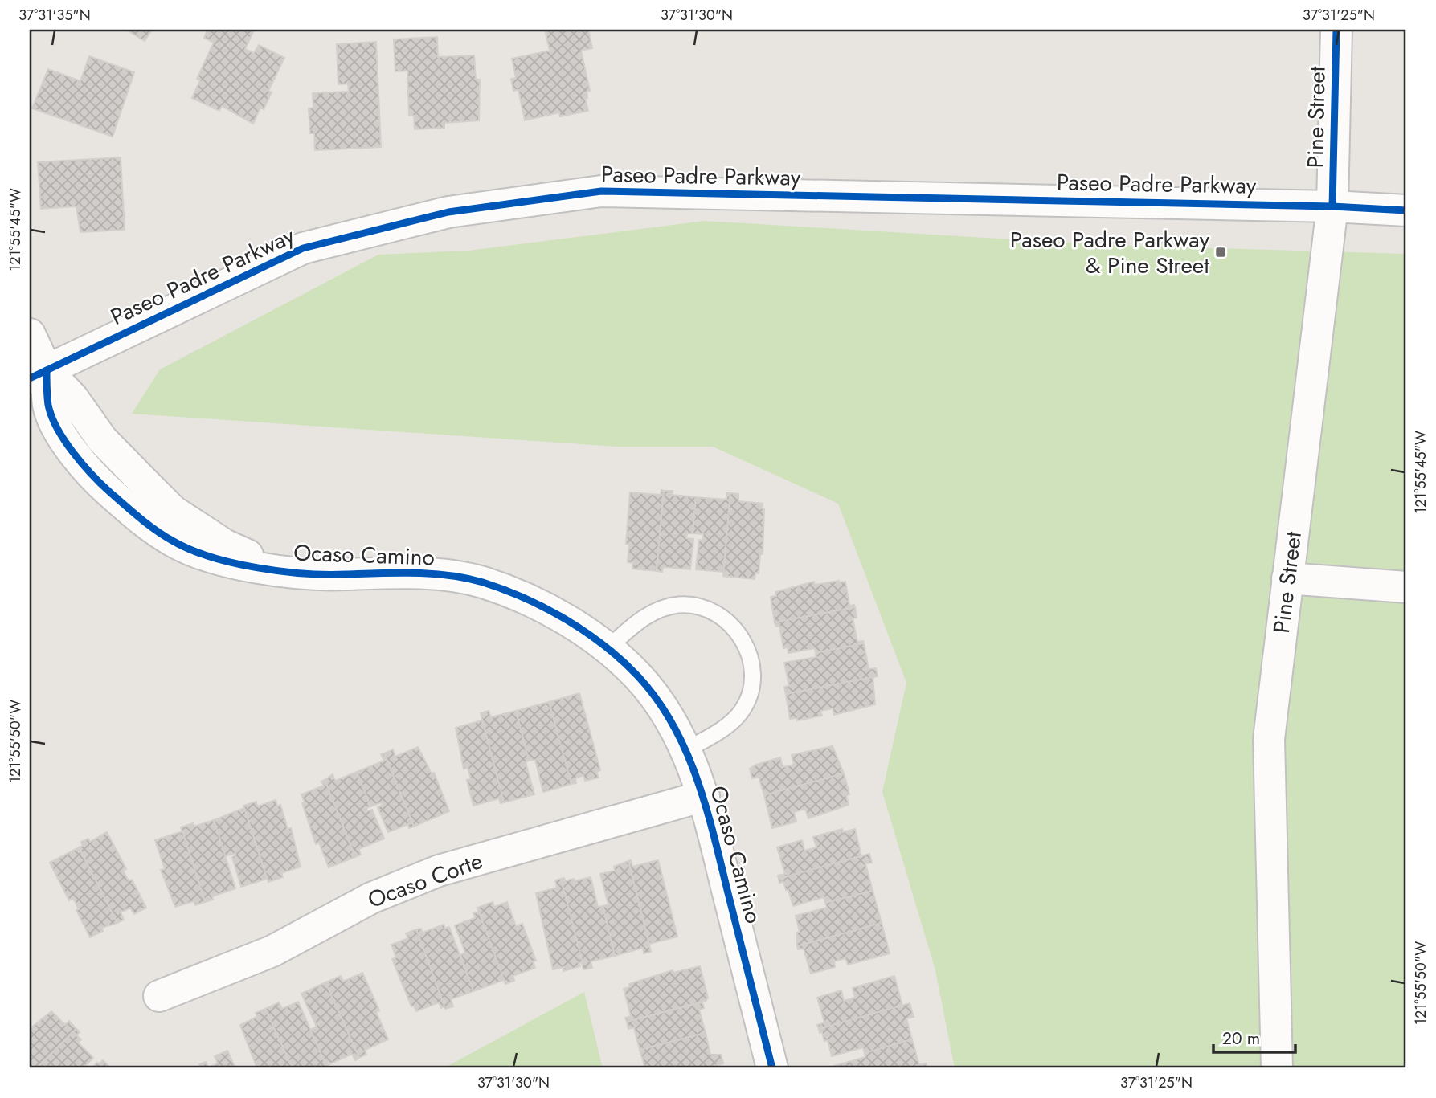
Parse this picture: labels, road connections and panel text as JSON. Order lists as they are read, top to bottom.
{
  "streets": {
    "street": [
      "Pine Street",
      "Paseo Padre Parkway",
      "Ocaso Camino",
      "Ocaso Corte"
    ]
  },
  "crossings": [
    ["Pine Street", "Paseo Padre Parkway"],
    ["Paseo Padre Parkway", "Ocaso Camino"],
    ["Ocaso Camino", "Ocaso Corte"]
  ],
  "places": {
    "transit": ["Paseo Padre Parkway & Pine Street"]
  },
  "scale_bar": "20 m",
  "coordinates": [
    "37°31'35\"N",
    "37°31'30\"N",
    "37°31'25\"N",
    "121°55'45\"W",
    "121°55'50\"W"
  ]
}
